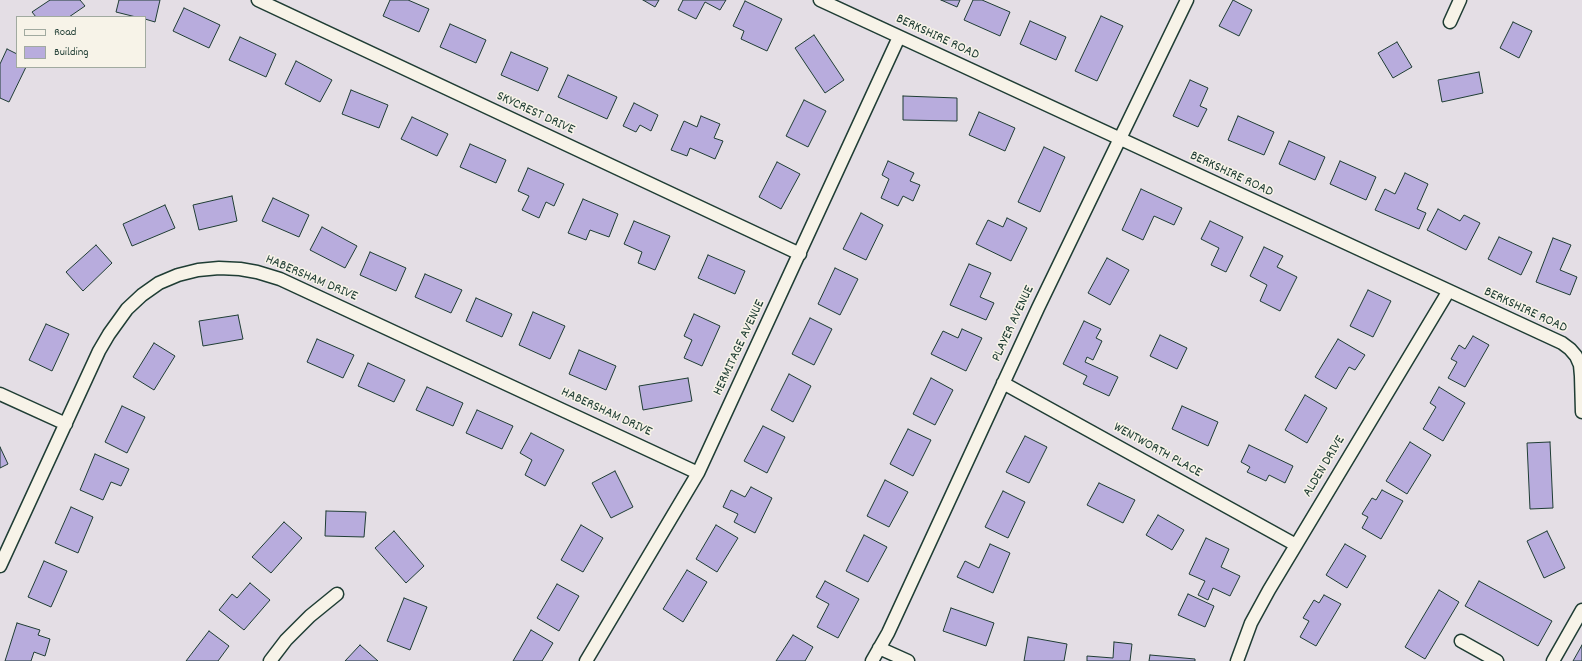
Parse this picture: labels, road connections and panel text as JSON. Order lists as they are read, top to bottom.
{
  "streets": {
    "street": [
      "BERKSHIRE ROAD",
      "SKYCREST DRIVE",
      "HABERSHAM DRIVE",
      "PLAYER AVENUE",
      "HERMITAGE AVENUE",
      "WENTWORTH PLACE",
      "ALDEN DRIVE"
    ]
  },
  "crossings": [
    ["BERKSHIRE ROAD", "PLAYER AVENUE"],
    ["BERKSHIRE ROAD", "HERMITAGE AVENUE"],
    ["BERKSHIRE ROAD", "ALDEN DRIVE"],
    ["SKYCREST DRIVE", "HERMITAGE AVENUE"],
    ["HABERSHAM DRIVE", "HERMITAGE AVENUE"],
    ["PLAYER AVENUE", "WENTWORTH PLACE"],
    ["WENTWORTH PLACE", "ALDEN DRIVE"]
  ],
  "legend": ["Road", "Building"]
}
